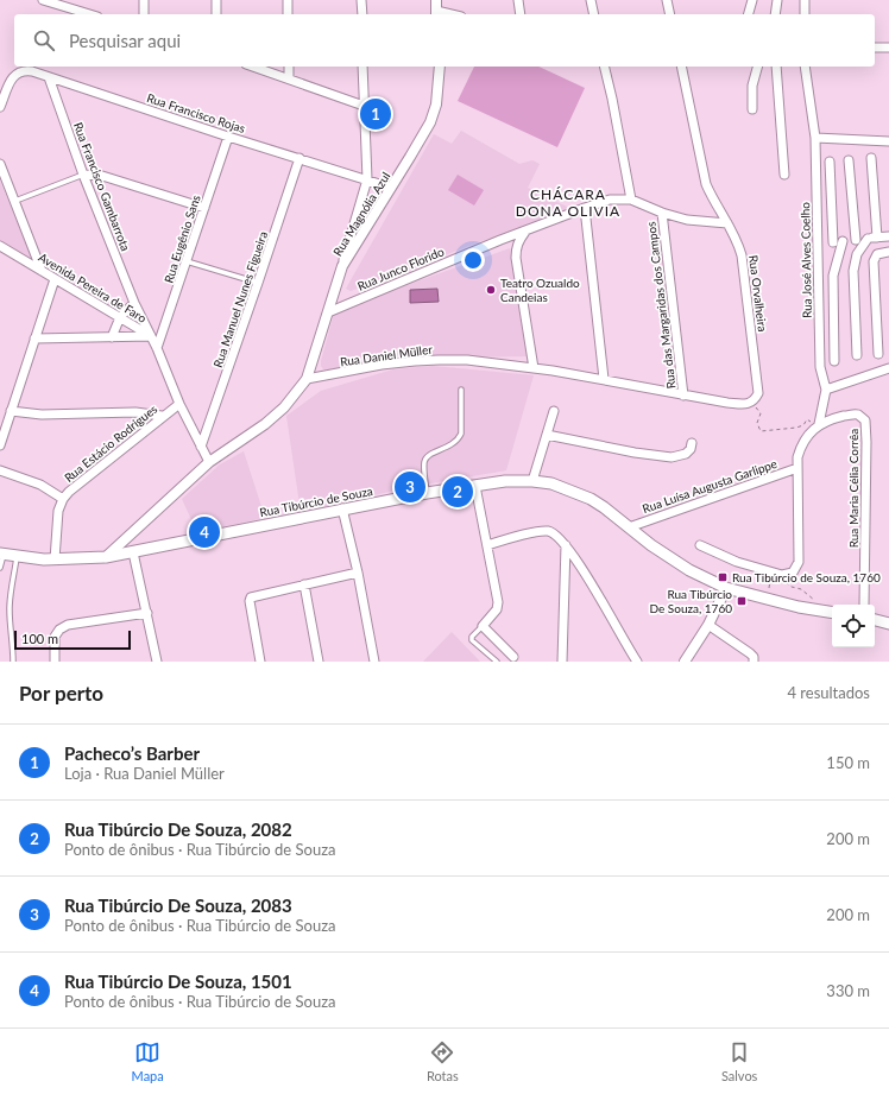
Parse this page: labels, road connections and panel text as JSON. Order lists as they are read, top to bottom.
{
  "streets": {
    "main road": ["Rua Tibúrcio de Souza"],
    "street": [
      "Rua Francisco Rojas",
      "Rua Francisco Gambarrota",
      "Rua Magnólia Azul",
      "Rua Eugênio Sans",
      "Rua José Alves Coelho",
      "Rua Junco Florido",
      "Avenida Pereira de Faro",
      "Rua Orvalheira",
      "Rua Manuel Nunes Figueira",
      "Rua das Margaridas dos Campos",
      "Rua Daniel Müller",
      "Rua Estácio Rodrigues",
      "Rua Luísa Augusta Garlippe",
      "Rua Maria Célia Corrêa"
    ]
  },
  "crossings": [
    ["Rua Francisco Rojas", "Rua Francisco Gambarrota"],
    ["Rua Francisco Rojas", "Rua Magnólia Azul"],
    ["Rua Francisco Rojas", "Rua Eugênio Sans"],
    ["Rua Francisco Rojas", "Rua Manuel Nunes Figueira"],
    ["Rua Francisco Gambarrota", "Avenida Pereira de Faro"],
    ["Rua Magnólia Azul", "Rua Junco Florido"],
    ["Rua Magnólia Azul", "Rua Daniel Müller"],
    ["Rua Eugênio Sans", "Avenida Pereira de Faro"],
    ["Rua Junco Florido", "Rua Orvalheira"],
    ["Rua Junco Florido", "Rua das Margaridas dos Campos"],
    ["Avenida Pereira de Faro", "Rua Manuel Nunes Figueira"],
    ["Avenida Pereira de Faro", "Rua Estácio Rodrigues"],
    ["Rua Orvalheira", "Rua Daniel Müller"],
    ["Rua das Margaridas dos Campos", "Rua Daniel Müller"],
    ["Rua Estácio Rodrigues", "Rua Tibúrcio de Souza"],
    ["Rua Luísa Augusta Garlippe", "Rua Tibúrcio de Souza"]
  ],
  "districts": ["CHÁCARA DONA OLIVIA"],
  "places": {
    "other": ["Teatro Ozualdo Candeias"],
    "transit": ["Rua Tibúrcio de Souza, 1760", "Rua Tibúrcio De Souza, 1760"]
  },
  "scale_bar": "100 m",
  "page": {
    "search": "Pesquisar aqui",
    "pins": [
      "1",
      "3",
      "2",
      "4"
    ],
    "scale": "100 m",
    "heading": ["Por perto", "4 resultados"],
    "list": [
      {
        "mark": "1",
        "name": "Pacheco’s Barber",
        "note": "Loja · Rua Daniel Müller",
        "value": "150 m"
      },
      {
        "mark": "2",
        "name": "Rua Tibúrcio De Souza, 2082",
        "note": "Ponto de ônibus · Rua Tibúrcio de Souza",
        "value": "200 m"
      },
      {
        "mark": "3",
        "name": "Rua Tibúrcio De Souza, 2083",
        "note": "Ponto de ônibus · Rua Tibúrcio de Souza",
        "value": "200 m"
      },
      {
        "mark": "4",
        "name": "Rua Tibúrcio De Souza, 1501",
        "note": "Ponto de ônibus · Rua Tibúrcio de Souza",
        "value": "330 m"
      }
    ],
    "nav": ["Mapa", "Rotas", "Salvos"]
  }
}
